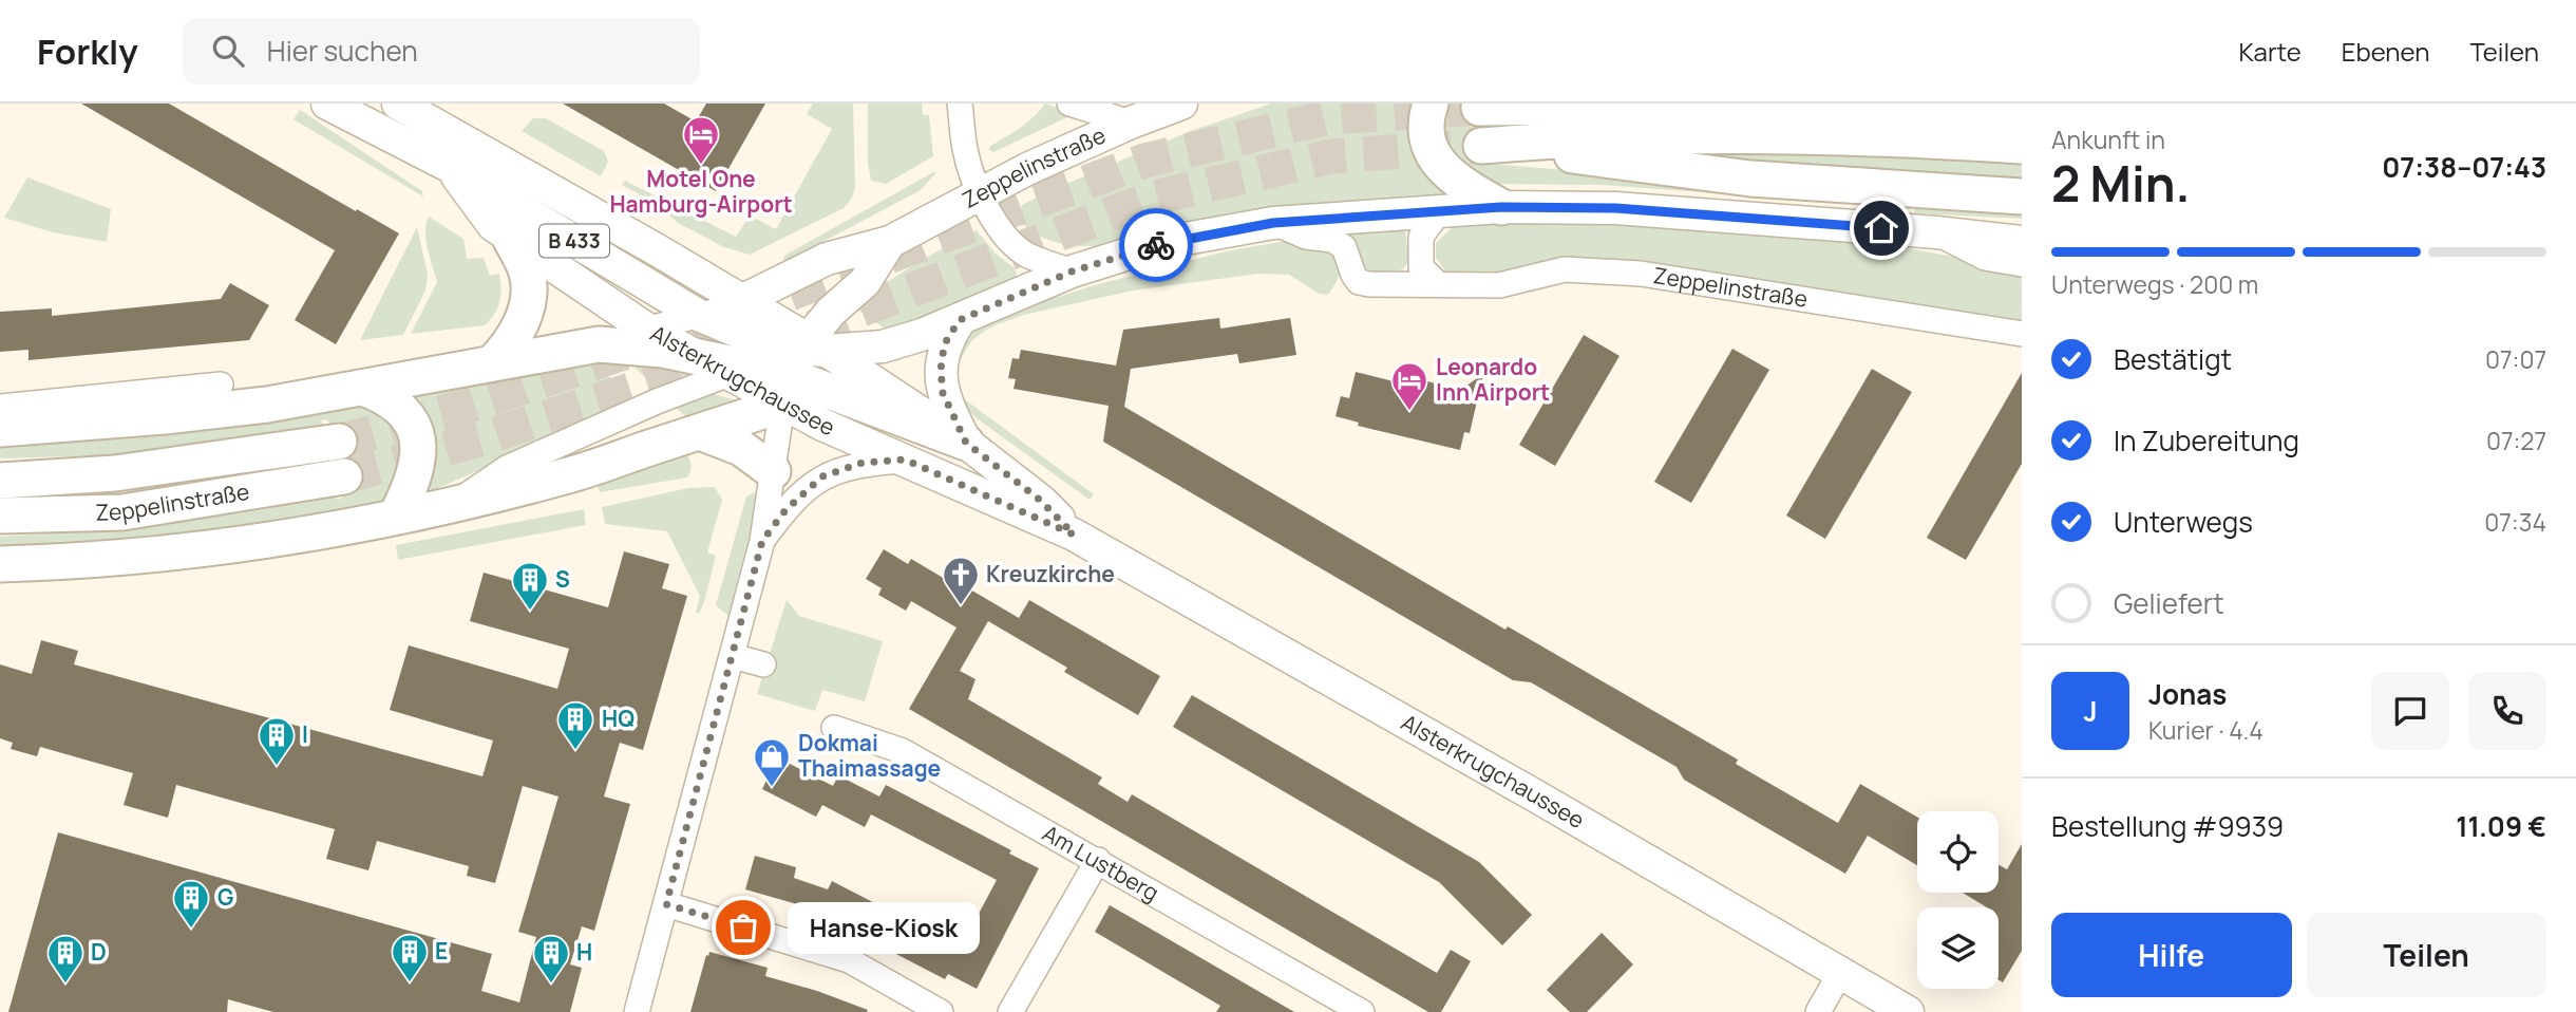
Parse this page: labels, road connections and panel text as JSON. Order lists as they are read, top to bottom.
{
  "streets": {
    "highway": ["Zeppelinstraße"],
    "main road": ["B 433", "Alsterkrugchaussee"],
    "street": ["Am Lustberg"]
  },
  "crossings": [
    ["Zeppelinstraße", "B 433"],
    ["Zeppelinstraße", "Alsterkrugchaussee"],
    ["B 433", "Alsterkrugchaussee"]
  ],
  "places": {
    "hotel": ["Motel One Hamburg-Airport", "Leonardo Inn Airport"],
    "church": ["Kreuzkirche"],
    "building": [
      "S",
      "HQ",
      "I",
      "G",
      "E",
      "D",
      "H"
    ],
    "shop": ["Dokmai Thaimassage"],
    "other": ["Hanse-Kiosk"]
  },
  "page": {
    "header": "Forkly",
    "search": "Hier suchen",
    "nav": ["Karte", "Ebenen", "Teilen"],
    "heading": ["2 Min.", "Ankunft in", "07:38–07:43"],
    "panel": [
      "Jonas",
      "Kurier · 4.4",
      "Bestellung #9939",
      "11.09 €"
    ],
    "bar": "Unterwegs · 200 m",
    "list": [
      ["Bestätigt", "07:07"],
      ["In Zubereitung", "07:27"],
      ["Unterwegs", "07:34"],
      "Geliefert"
    ],
    "round": "J",
    "buttons": ["Hilfe", "Teilen"],
    "bubble": "Hanse-Kiosk"
  }
}
